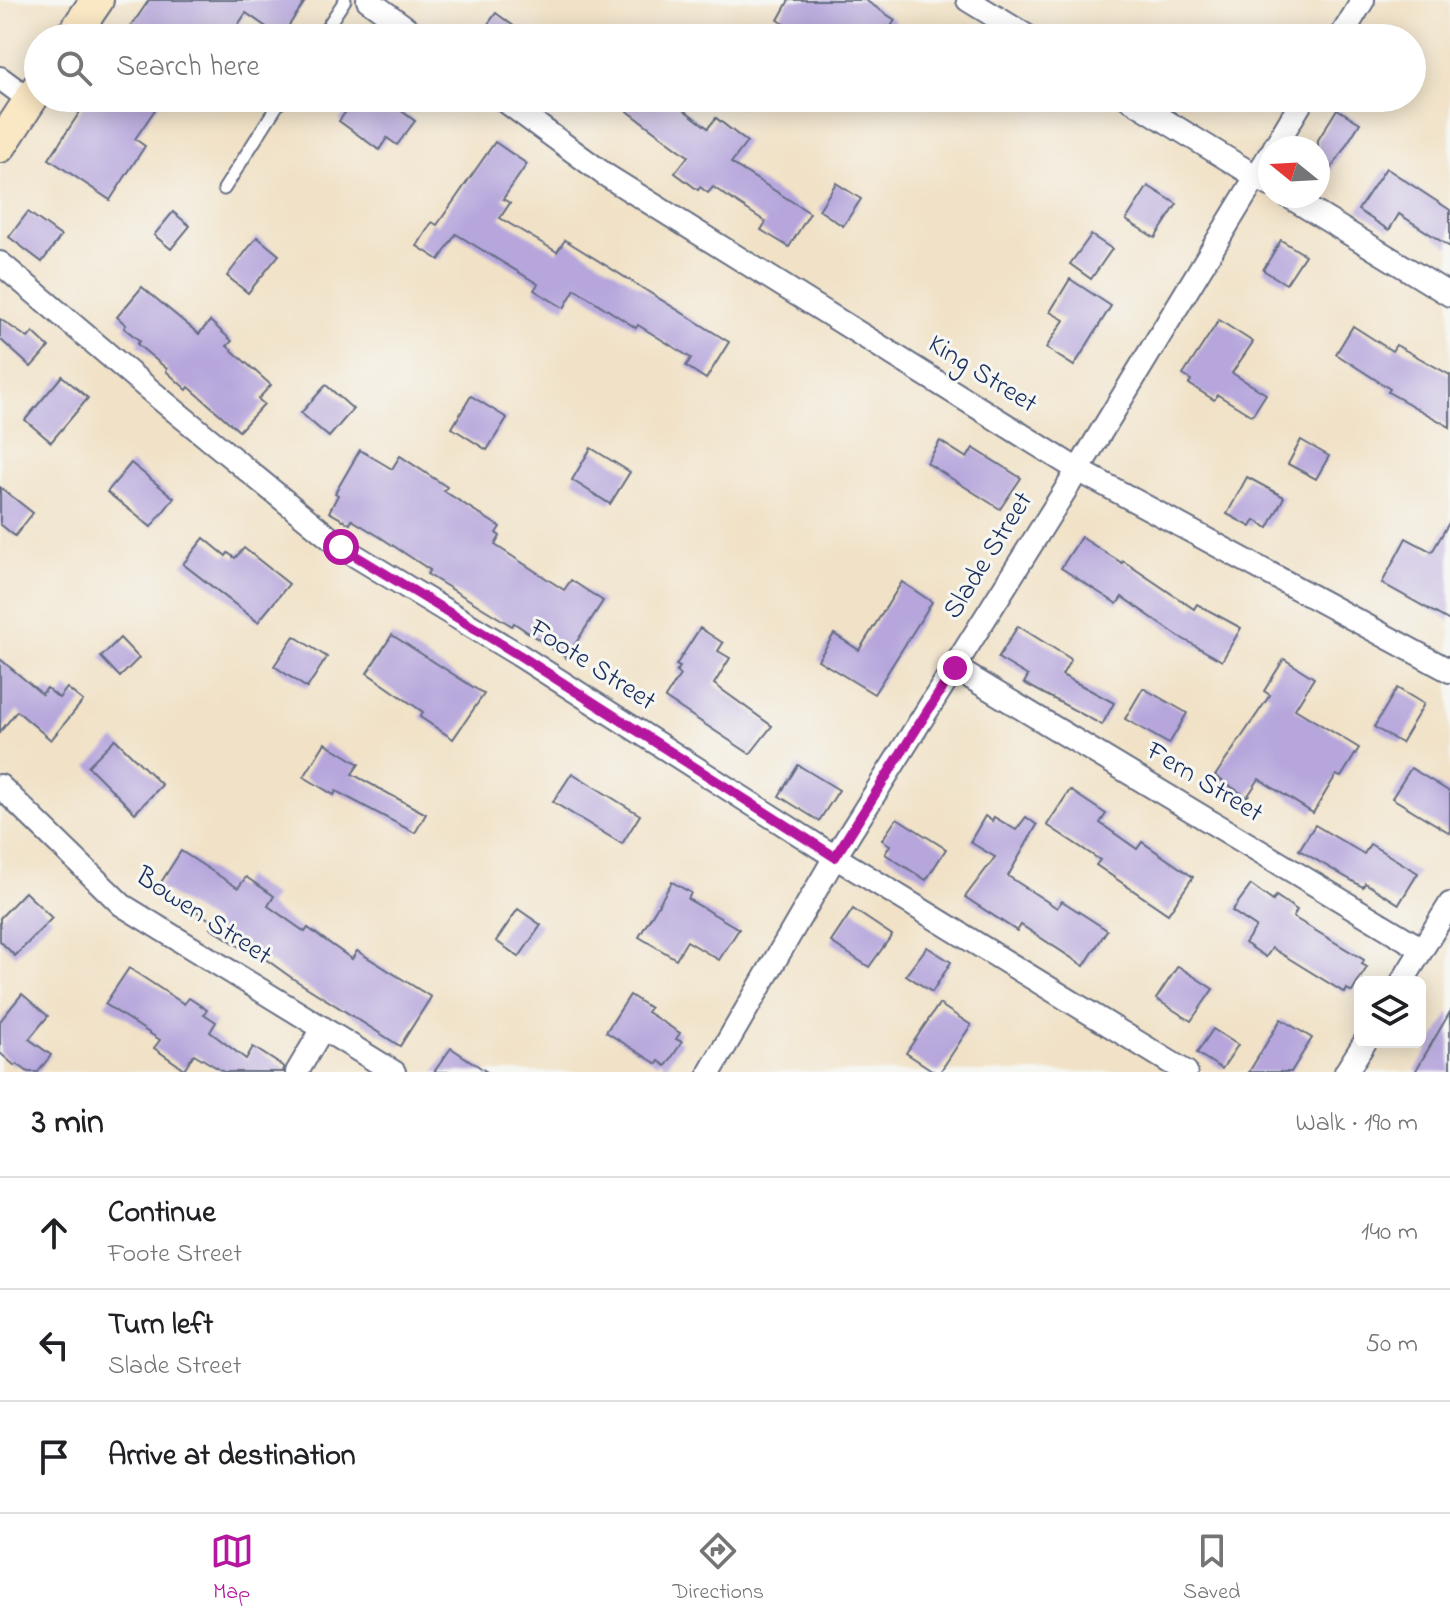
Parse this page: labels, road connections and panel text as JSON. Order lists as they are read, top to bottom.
{
  "streets": {
    "street": [
      "King Street",
      "Slade Street",
      "Foote Street",
      "Fern Street",
      "Bowen Street"
    ]
  },
  "crossings": [
    ["King Street", "Slade Street"],
    ["Slade Street", "Foote Street"],
    ["Slade Street", "Fern Street"]
  ],
  "north": "left",
  "page": {
    "search": "Search here",
    "heading": ["3 min", "Walk · 190 m"],
    "list": [
      ["Continue", "Foote Street", "140 m"],
      ["Turn left", "Slade Street", "50 m"],
      "Arrive at destination"
    ],
    "nav": ["Map", "Directions", "Saved"]
  }
}
